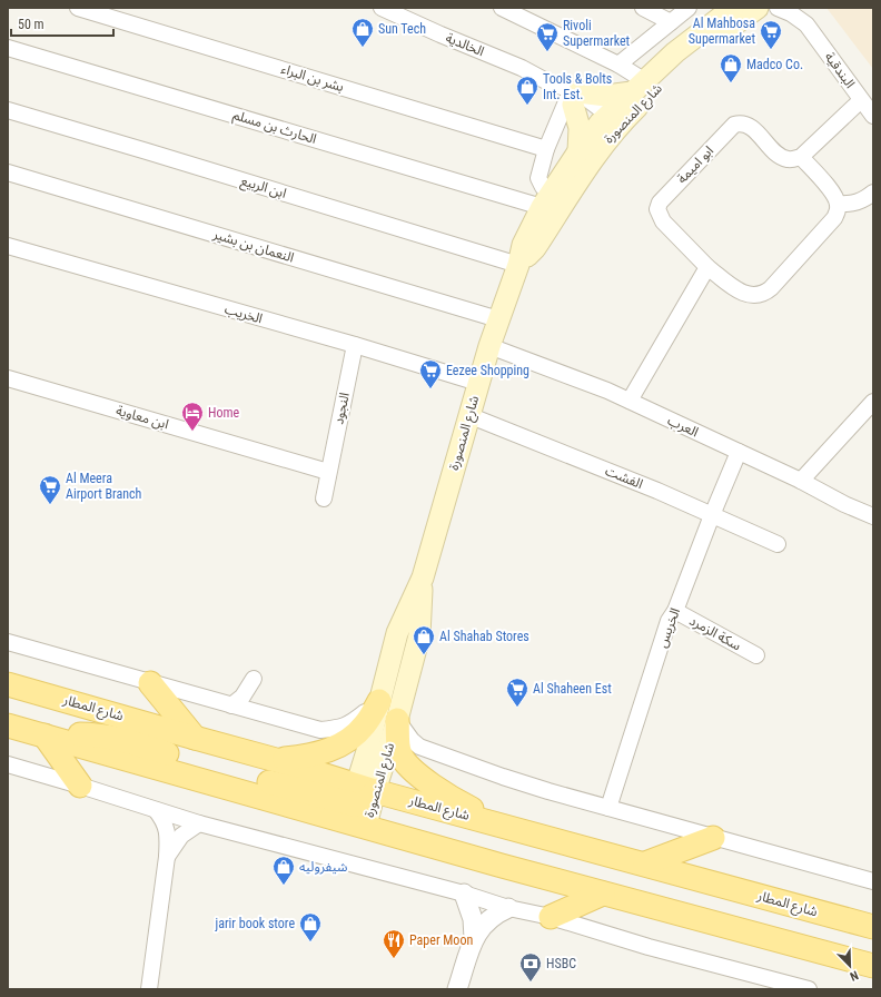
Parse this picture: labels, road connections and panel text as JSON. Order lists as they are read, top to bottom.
{
  "streets": {
    "main road": ["شارع المنصورة", "شارع المطار"],
    "street": [
      "الخالدية",
      "البندقية",
      "بشر بن البراء",
      "الحارث بن مسلم",
      "ابو اميمة",
      "ابن الربيع",
      "النعمان بن بشير",
      "الخريب",
      "النجود",
      "ابن معاوية",
      "العرب",
      "الفشت",
      "الخريس",
      "سكة الزمرد"
    ]
  },
  "crossings": [
    ["الخالدية", "شارع المنصورة"],
    ["شارع المنصورة", "الحارث بن مسلم"],
    ["شارع المنصورة", "ابن الربيع"],
    ["شارع المنصورة", "النعمان بن بشير"],
    ["شارع المنصورة", "الخريب"],
    ["شارع المنصورة", "العرب"],
    ["شارع المنصورة", "الفشت"],
    ["شارع المنصورة", "شارع المطار"],
    ["الخريب", "النجود"],
    ["النجود", "ابن معاوية"],
    ["العرب", "الخريس"],
    ["الفشت", "الخريس"],
    ["الخريس", "سكة الزمرد"]
  ],
  "places": {
    "shop": [
      "Sun Tech",
      "Madco Co.",
      "Tools & Bolts Int. Est.",
      "Al Shahab Stores",
      "شيفروليه",
      "jarir book store"
    ],
    "supermarket": [
      "Al Mahbosa Supermarket",
      "Rivoli Supermarket",
      "Eezee Shopping",
      "Al Meera Airport Branch",
      "Al Shaheen Est"
    ],
    "hotel": ["Home"],
    "restaurant": ["Paper Moon"],
    "bank": ["HSBC"]
  },
  "scale_bar": "50 m",
  "north": "bottom right"
}
